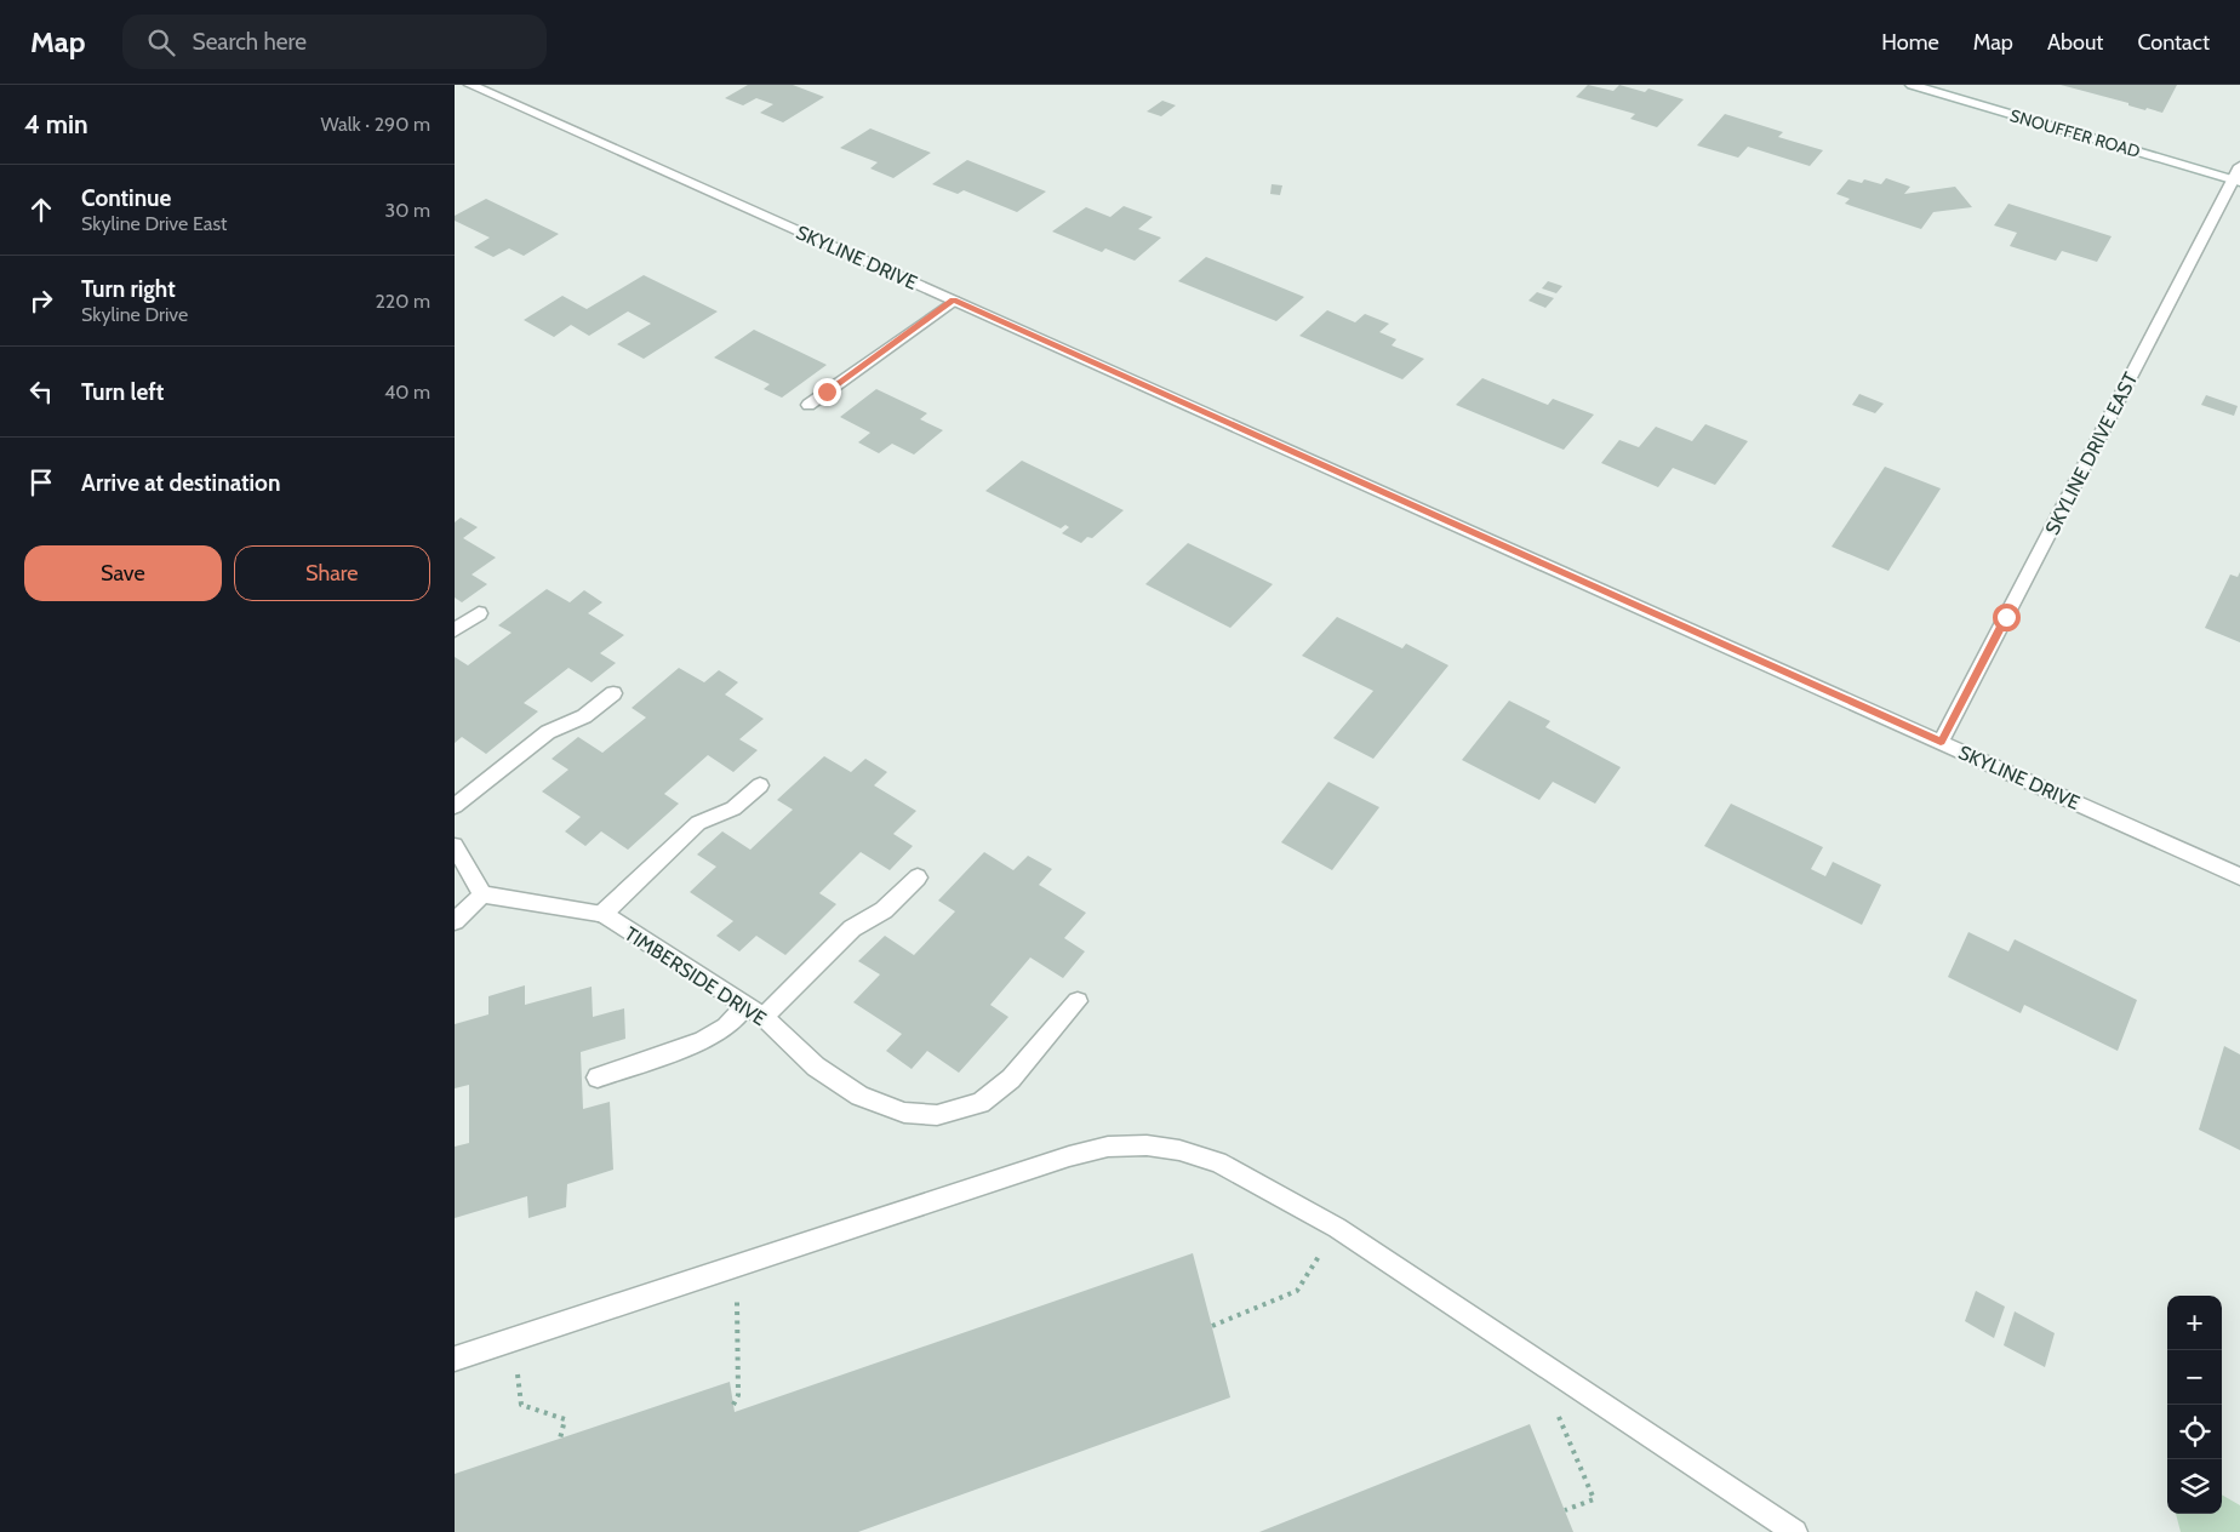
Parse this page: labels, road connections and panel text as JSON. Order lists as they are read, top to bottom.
{
  "streets": {
    "street": [
      "SNOUFFER ROAD",
      "SKYLINE DRIVE",
      "SKYLINE DRIVE EAST",
      "TIMBERSIDE DRIVE"
    ]
  },
  "crossings": [
    ["SNOUFFER ROAD", "SKYLINE DRIVE EAST"],
    ["SKYLINE DRIVE", "SKYLINE DRIVE EAST"]
  ],
  "page": {
    "header": "Map",
    "search": "Search here",
    "nav": [
      "Home",
      "Map",
      "About",
      "Contact"
    ],
    "heading": ["4 min", "Walk · 290 m"],
    "list": [
      ["Continue", "Skyline Drive East", "30 m"],
      ["Turn right", "Skyline Drive", "220 m"],
      ["Turn left", "40 m"],
      "Arrive at destination"
    ],
    "buttons": ["Save", "Share"],
    "map_buttons": ["+", "−"]
  }
}
